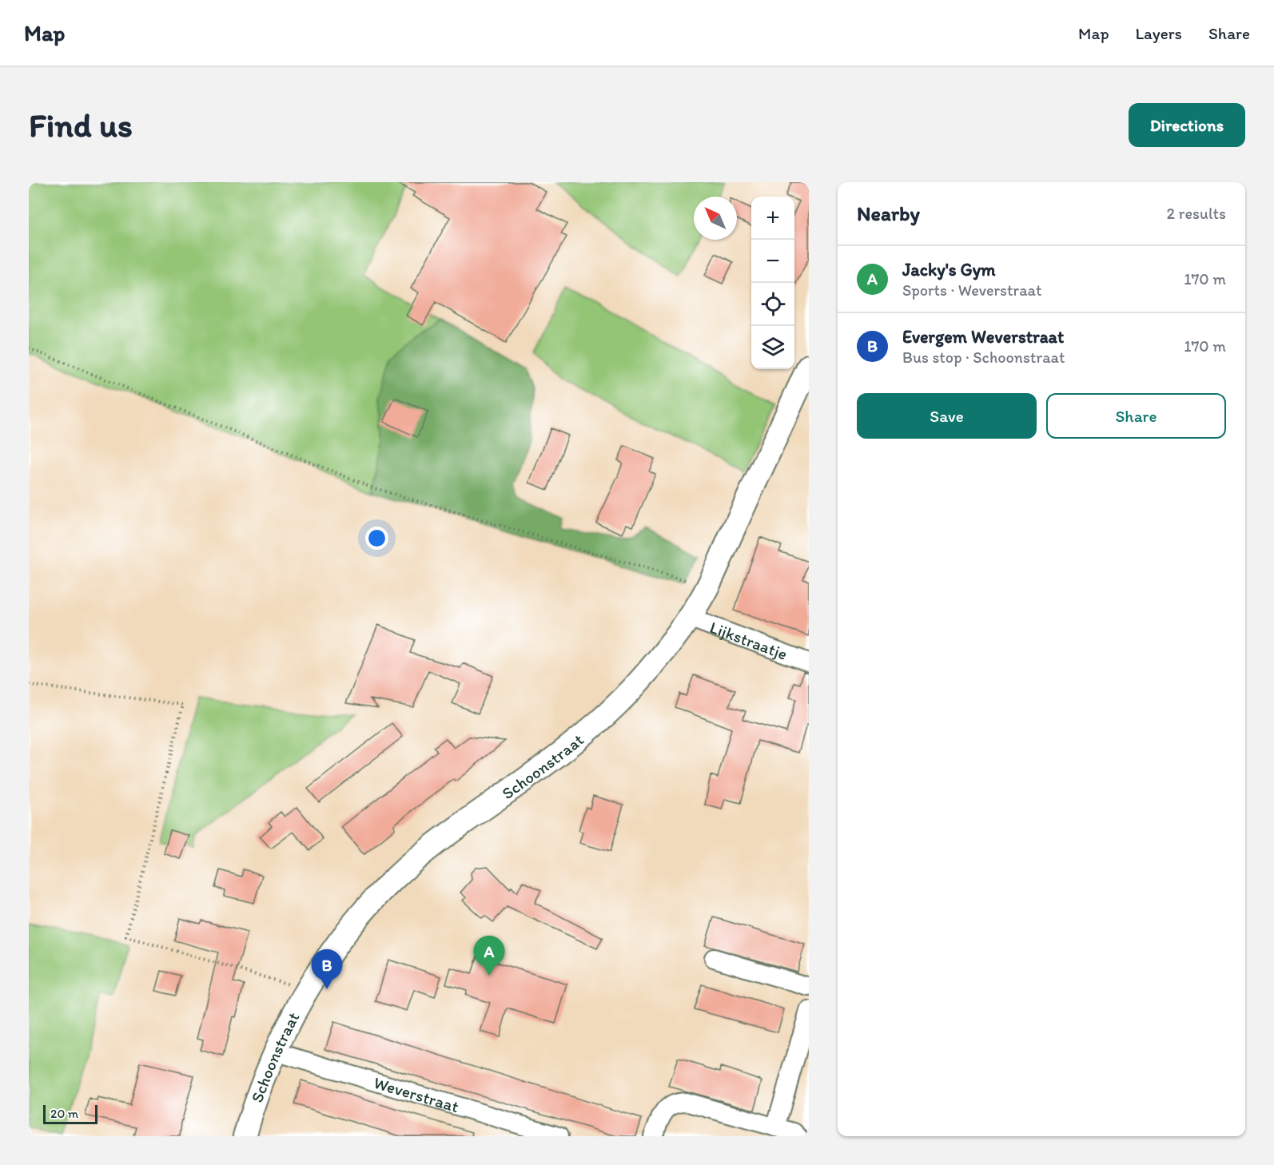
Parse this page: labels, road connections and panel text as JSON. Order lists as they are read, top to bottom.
{
  "streets": {
    "street": ["Lijkstraatje", "Schoonstraat", "Weverstraat"]
  },
  "crossings": [
    ["Lijkstraatje", "Schoonstraat"],
    ["Schoonstraat", "Weverstraat"]
  ],
  "scale_bar": "20 m",
  "north": "top left",
  "page": {
    "header": "Map",
    "nav": ["Map", "Layers", "Share"],
    "buttons": [
      "Directions",
      ["Save", "Share"]
    ],
    "title": "Find us",
    "heading": ["Nearby", "2 results"],
    "map_buttons": ["+", "−"],
    "list": [
      {
        "mark": "A",
        "name": "Jacky's Gym",
        "note": "Sports · Weverstraat",
        "value": "170 m"
      },
      {
        "mark": "B",
        "name": "Evergem Weverstraat",
        "note": "Bus stop · Schoonstraat",
        "value": "170 m"
      }
    ],
    "pins": ["A", "B"],
    "scale": "20 m"
  }
}
